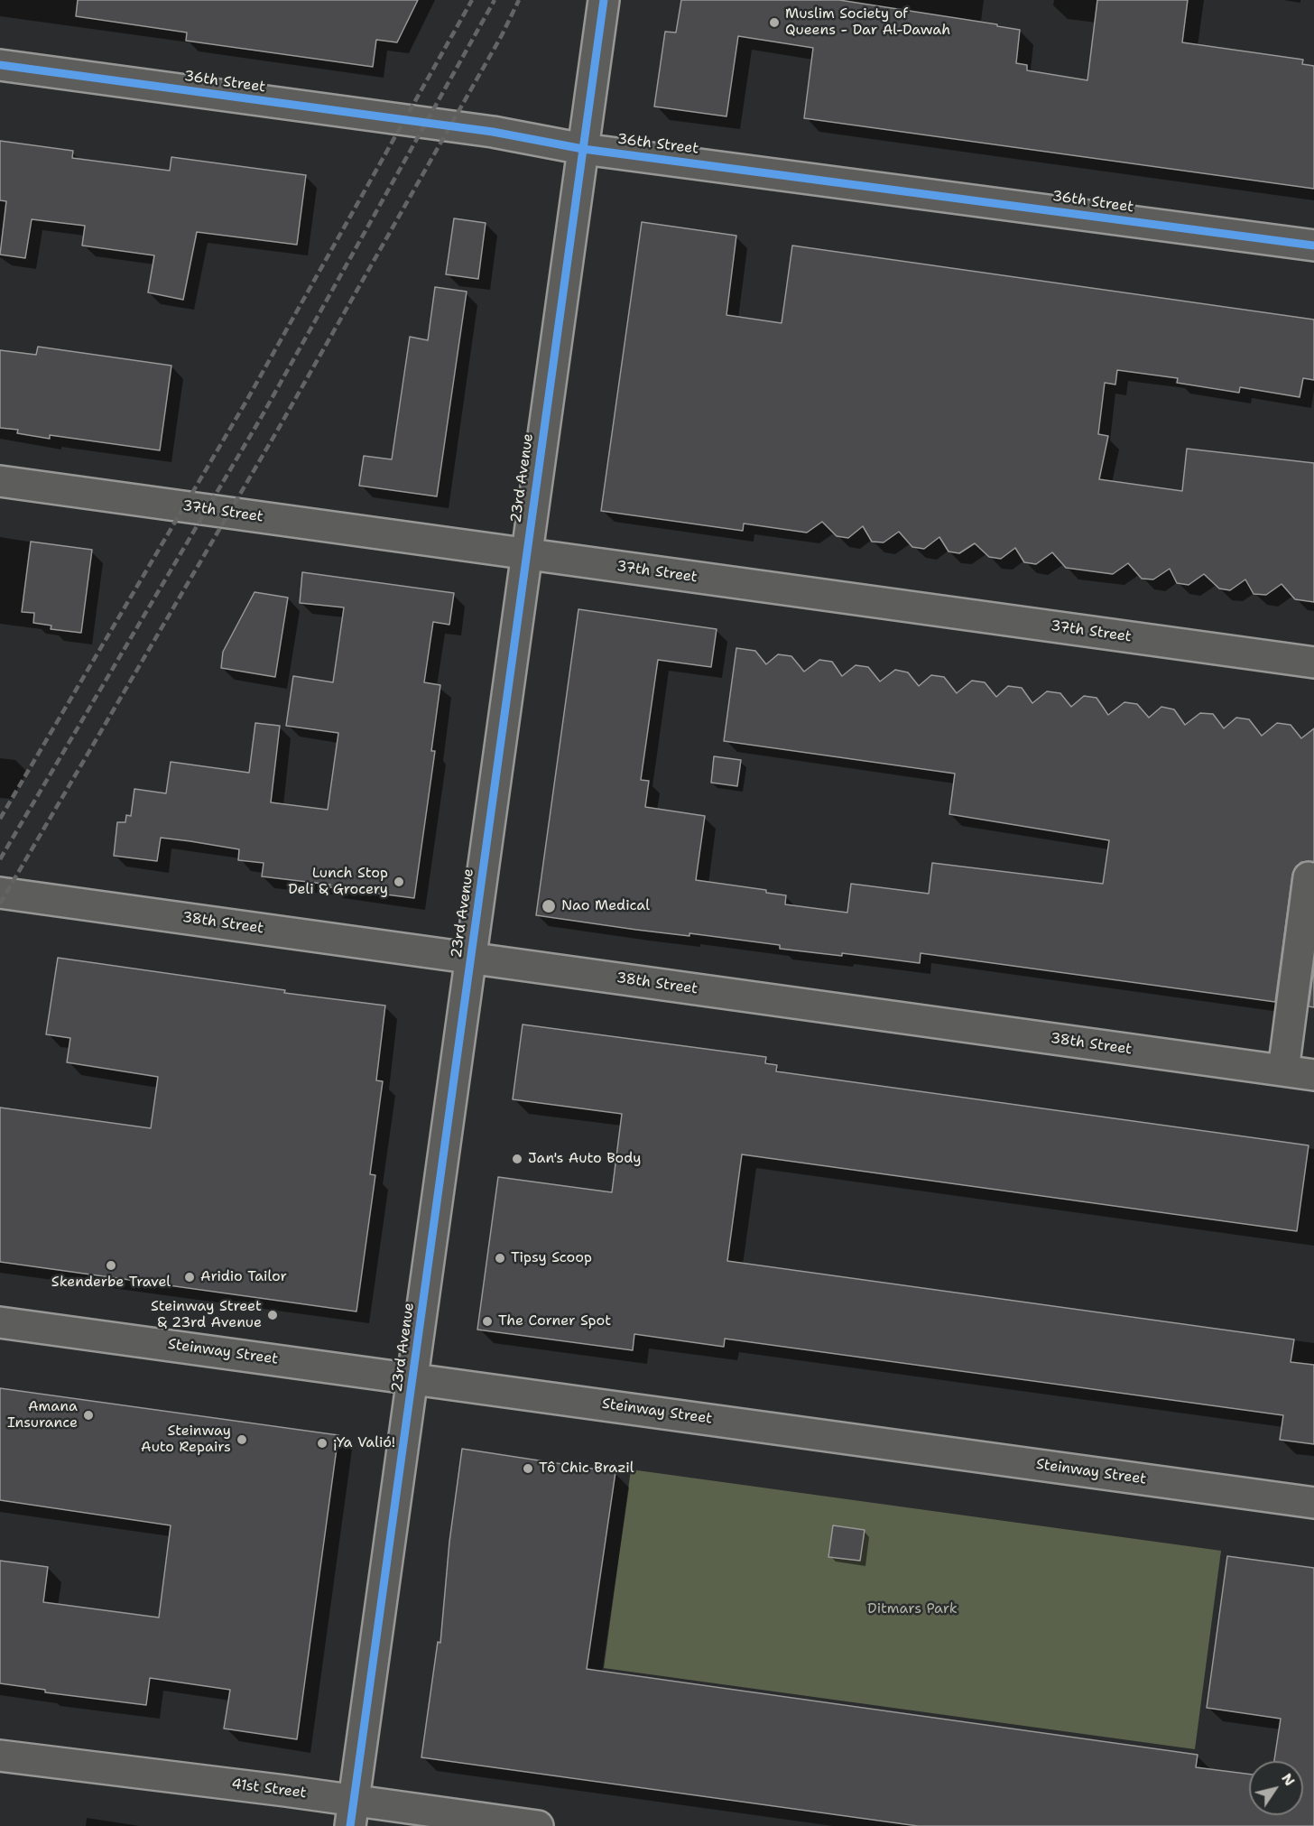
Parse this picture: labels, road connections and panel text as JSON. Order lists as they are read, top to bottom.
{
  "streets": {
    "street": [
      "36th Street",
      "23rd Avenue",
      "37th Street",
      "38th Street",
      "Steinway Street",
      "41st Street"
    ]
  },
  "crossings": [
    ["36th Street", "23rd Avenue"],
    ["23rd Avenue", "37th Street"],
    ["23rd Avenue", "38th Street"],
    ["23rd Avenue", "Steinway Street"],
    ["23rd Avenue", "41st Street"]
  ],
  "parks": ["Ditmars Park"],
  "places": [
    "Muslim Society of Queens - Dar Al-Dawah",
    "Lunch Stop Deli & Grocery",
    "Nao Medical",
    "Jan's Auto Body",
    "Tipsy Scoop",
    "Skenderbe Travel",
    "Aridio Tailor",
    "Steinway Street & 23rd Avenue",
    "The Corner Spot",
    "Amana Insurance",
    "Steinway Auto Repairs",
    "¡Ya Valió!",
    "Tô Chic Brazil"
  ],
  "north": "top right"
}
